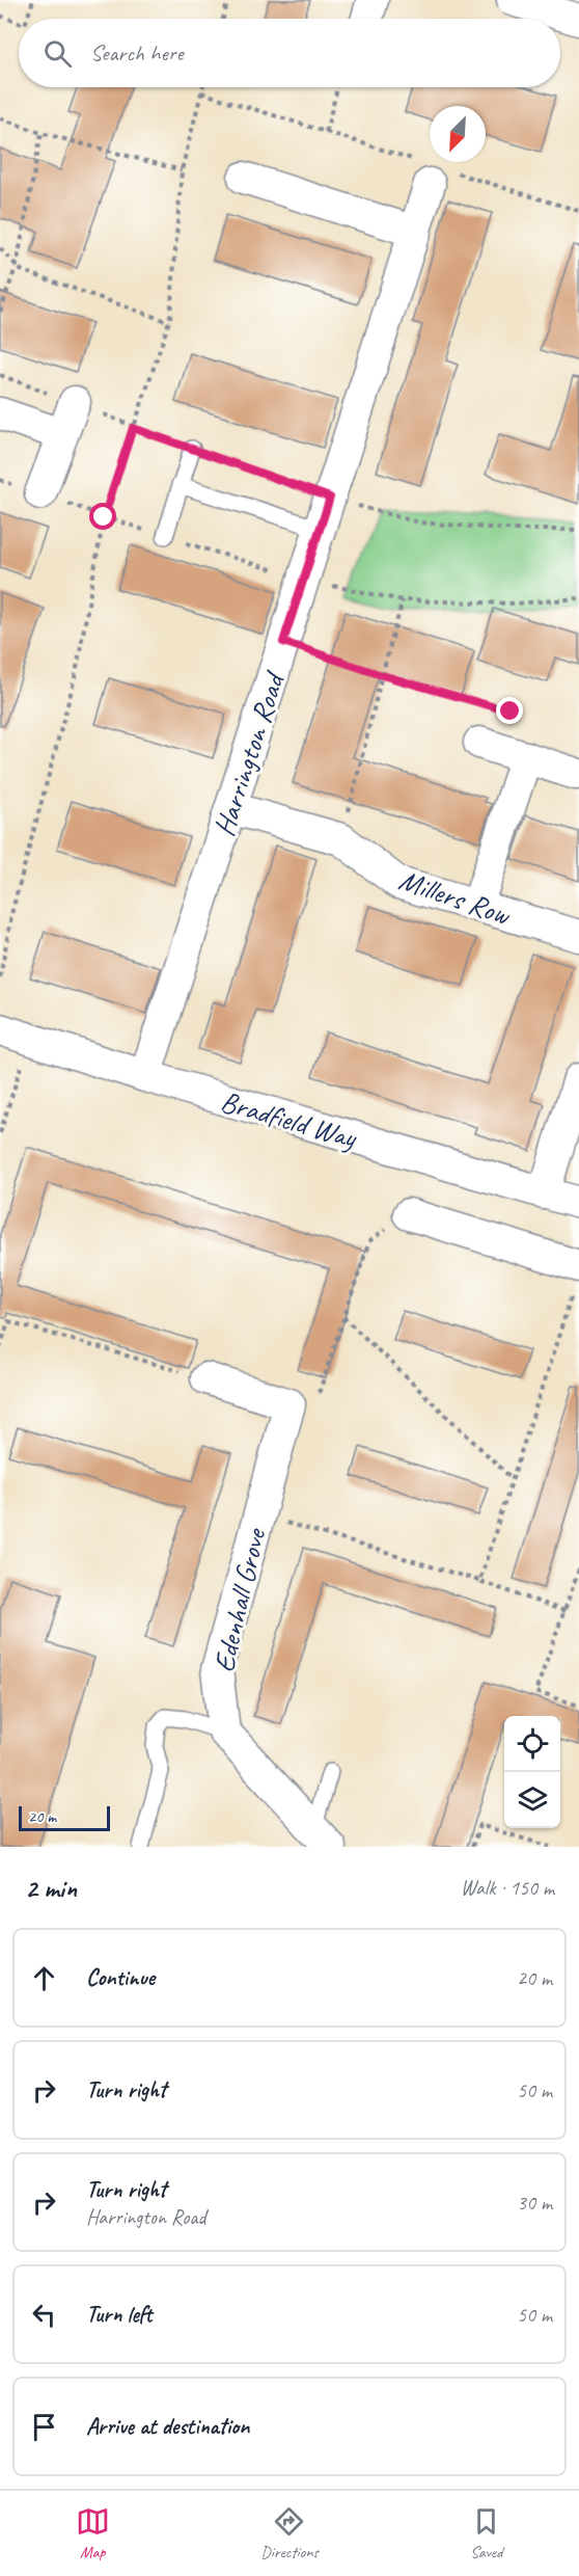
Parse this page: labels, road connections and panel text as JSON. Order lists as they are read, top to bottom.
{
  "streets": {
    "street": [
      "Harrington Road",
      "Millers Row",
      "Bradfield Way",
      "Edenhall Grove"
    ]
  },
  "crossings": [
    ["Harrington Road", "Millers Row"],
    ["Harrington Road", "Bradfield Way"]
  ],
  "scale_bar": "20 m",
  "north": "bottom left",
  "page": {
    "search": "Search here",
    "scale": "20 m",
    "heading": ["2 min", "Walk · 150 m"],
    "list": [
      ["Continue", "20 m"],
      ["Turn right", "50 m"],
      ["Turn right", "Harrington Road", "30 m"],
      ["Turn left", "50 m"],
      "Arrive at destination"
    ],
    "nav": ["Map", "Directions", "Saved"]
  }
}
